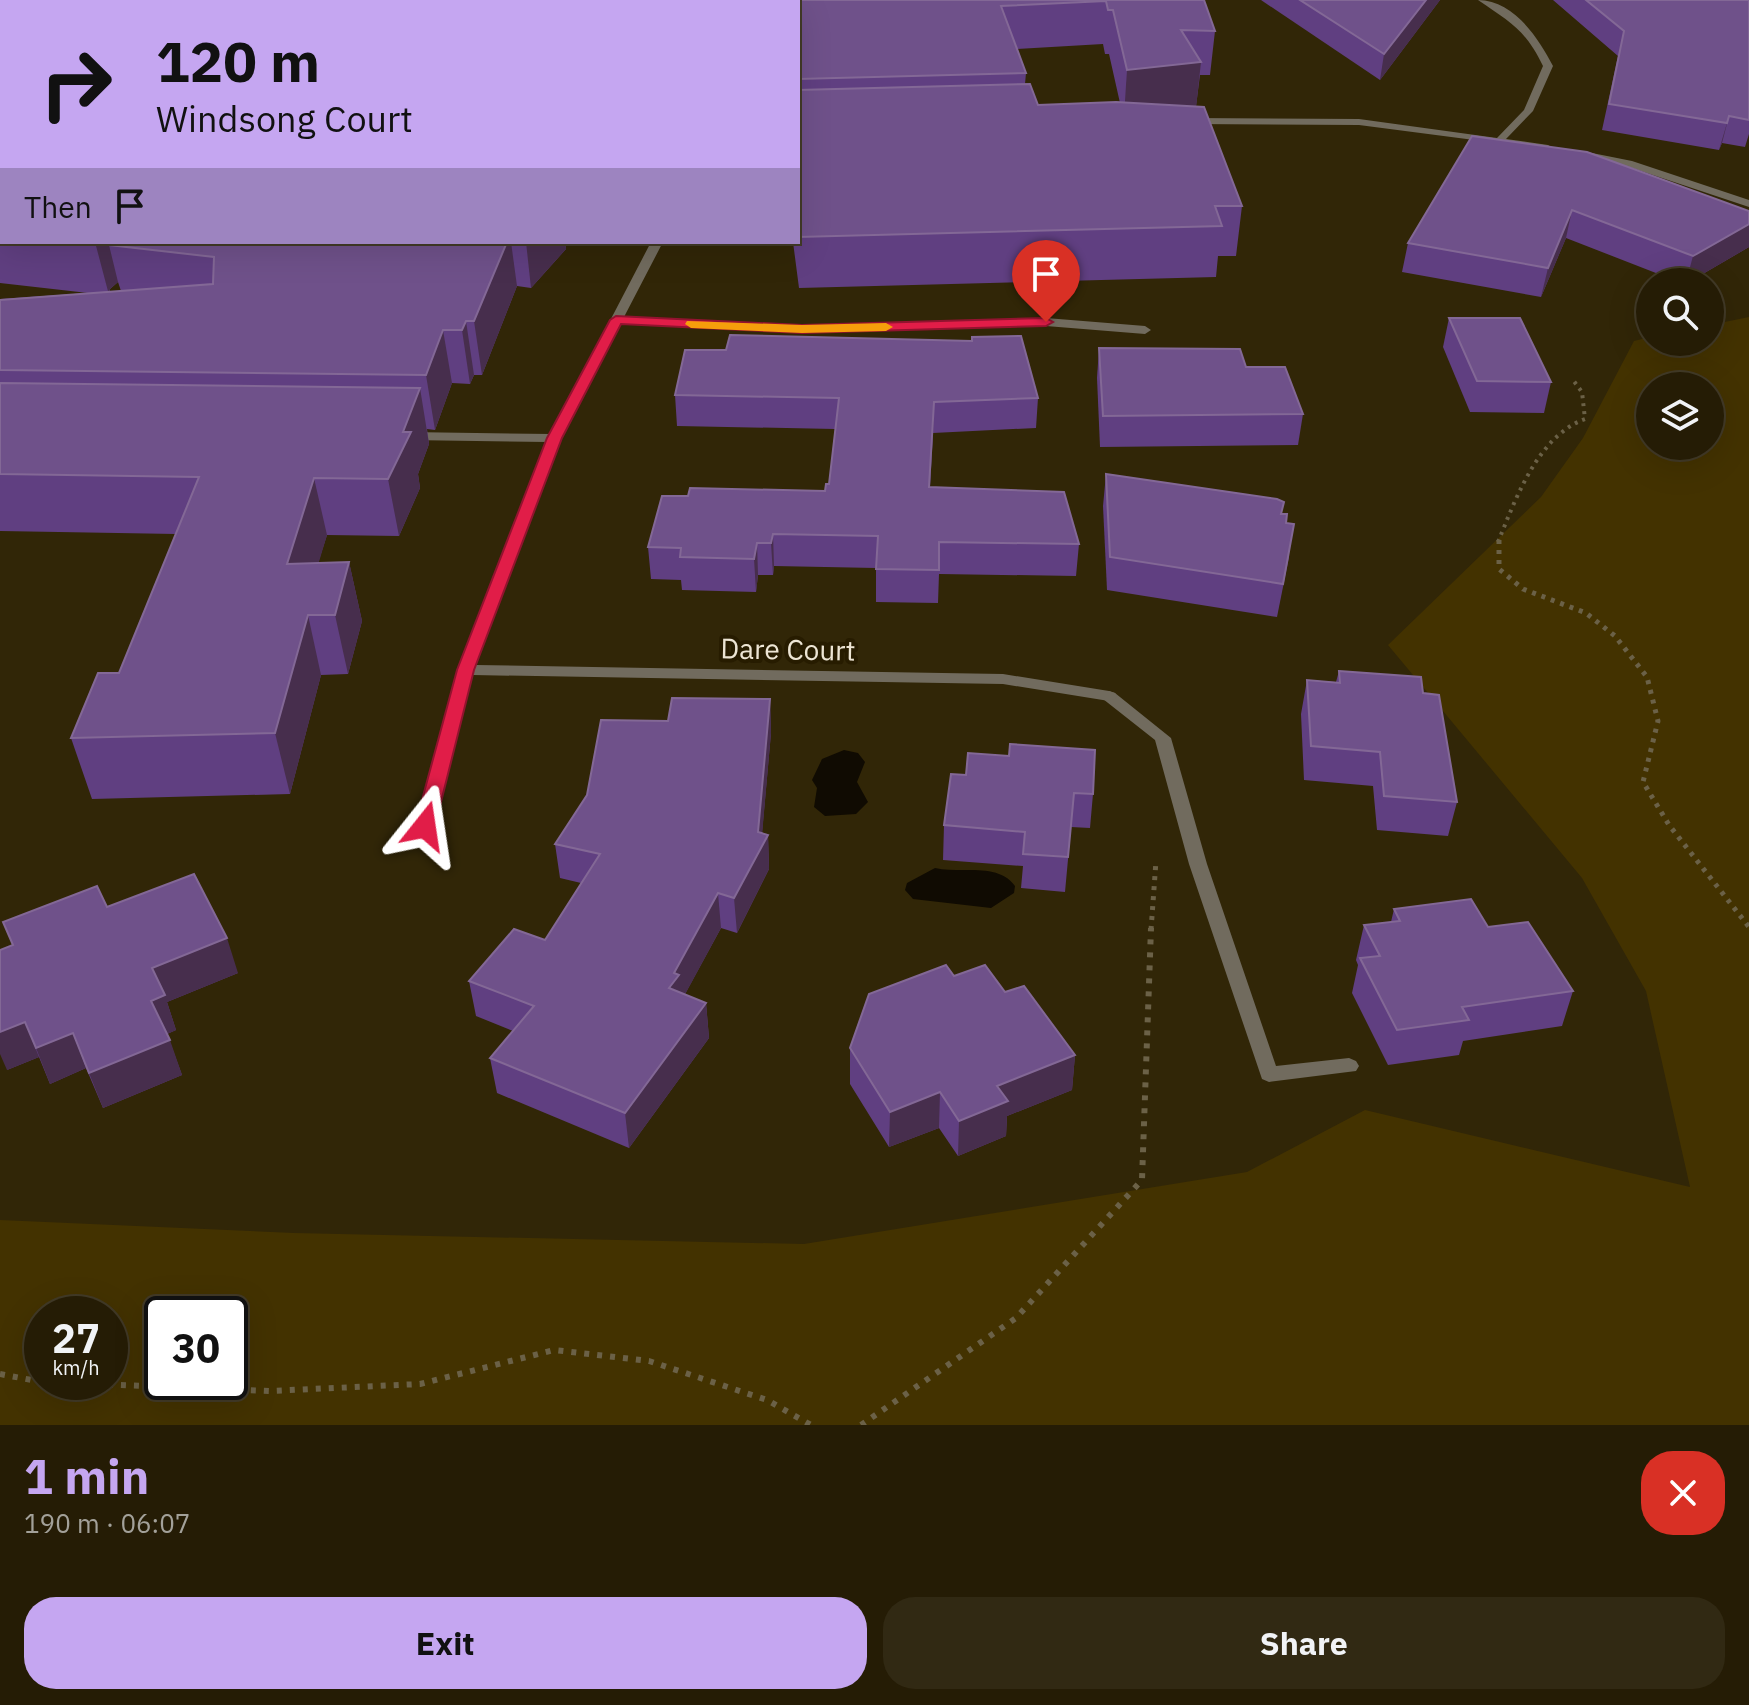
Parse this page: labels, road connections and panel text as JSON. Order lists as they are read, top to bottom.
{
  "streets": {
    "street": ["Dare Court"]
  },
  "page": {
    "turn": ["120 m", "Windsong Court"],
    "then": "Then",
    "speed": "27 km/h",
    "limit": "30",
    "heading": ["1 min", "190 m · 06:07"],
    "buttons": ["Exit", "Share"]
  }
}
